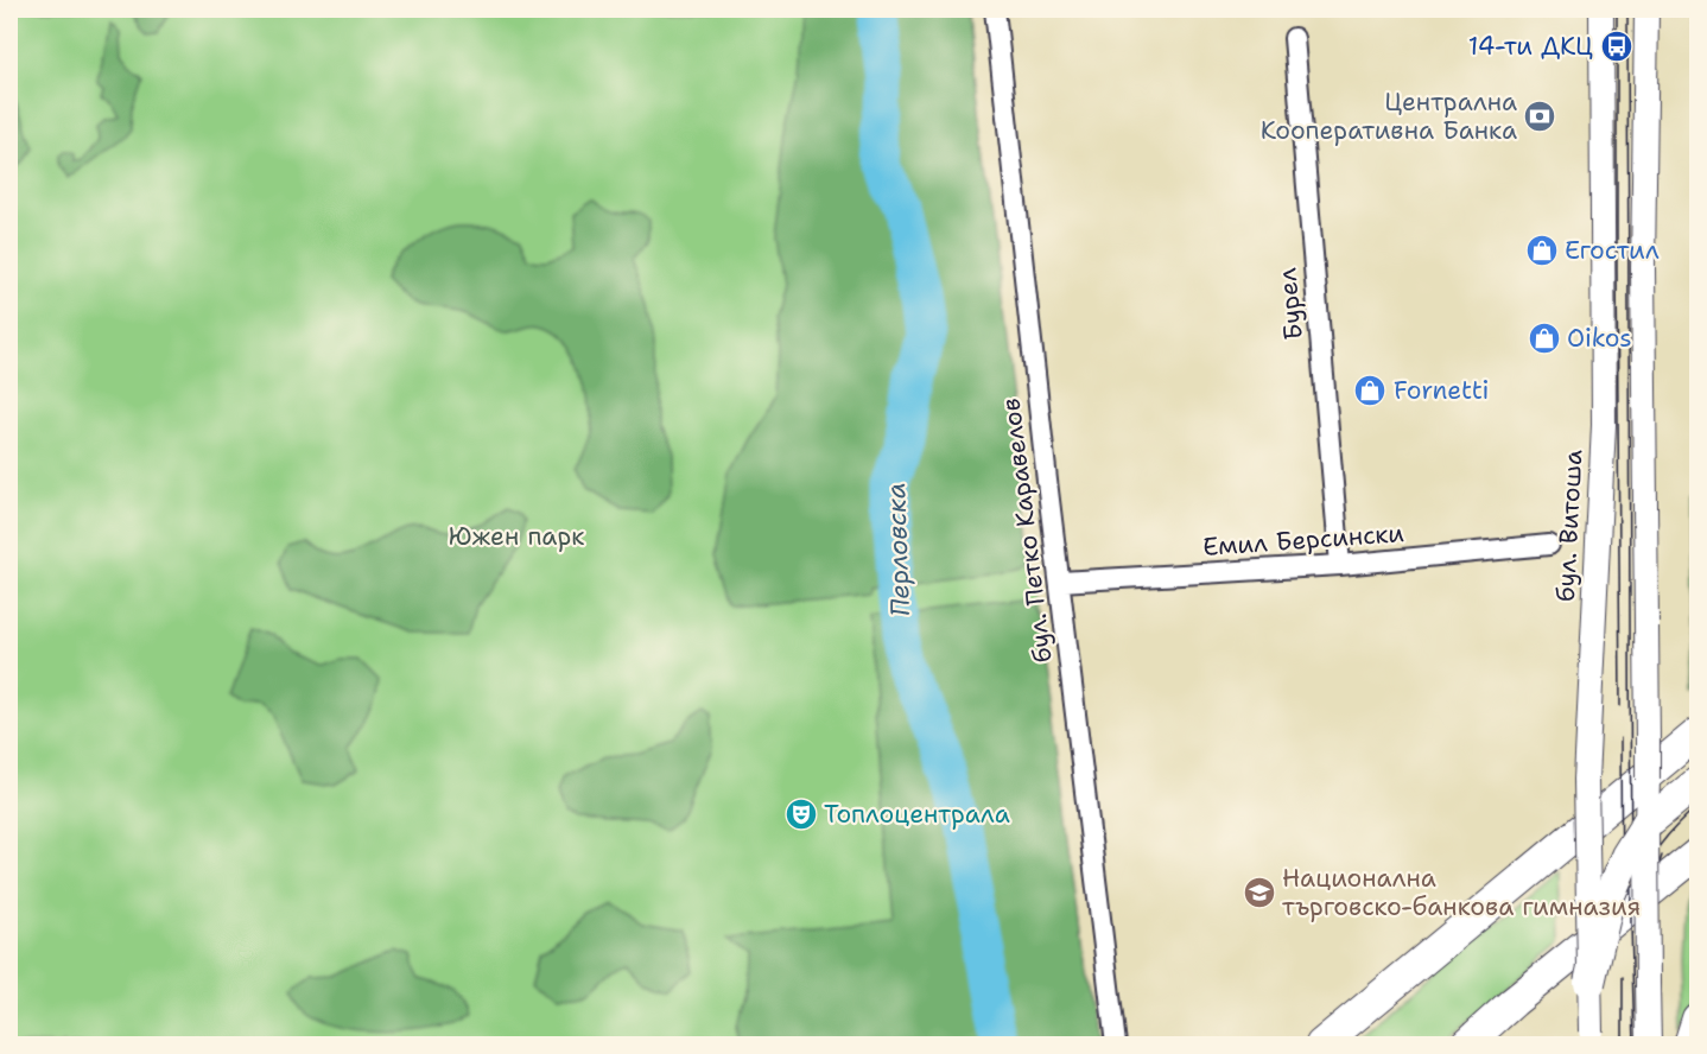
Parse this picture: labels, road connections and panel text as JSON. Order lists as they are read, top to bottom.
{
  "streets": {
    "street": [
      "Бурел",
      "бул. Витоша",
      "бул. Петко Каравелов",
      "Емил Берсински"
    ]
  },
  "crossings": [
    ["Бурел", "Емил Берсински"],
    ["бул. Петко Каравелов", "Емил Берсински"]
  ],
  "water": ["Перловска"],
  "parks": ["Южен парк"],
  "places": {
    "bus stop": ["14-ти ДКЦ"],
    "bank": ["Централна Кооперативна Банка"],
    "shop": ["Егостил", "Oikos", "Fornetti"],
    "theatre": ["Топлоцентрала"],
    "school or university": ["Национална търговско-банкова гимназия"]
  }
}
